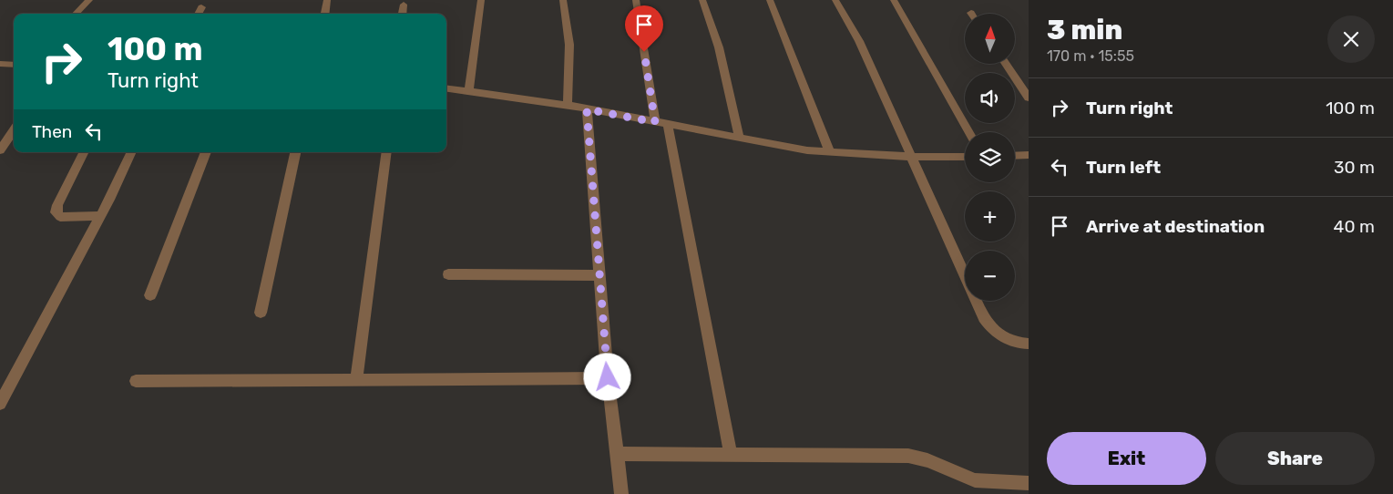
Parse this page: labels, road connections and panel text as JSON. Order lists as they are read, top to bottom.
{
  "north": "top",
  "page": {
    "heading": ["3 min", "170 m · 15:55"],
    "map_buttons": ["+", "−"],
    "turn": ["100 m", "Turn right"],
    "list": [
      {
        "name": "Turn right",
        "value": "100 m"
      },
      {
        "name": "Turn left",
        "value": "30 m"
      },
      {
        "name": "Arrive at destination",
        "value": "40 m"
      }
    ],
    "then": "Then",
    "buttons": ["Exit", "Share"]
  }
}
